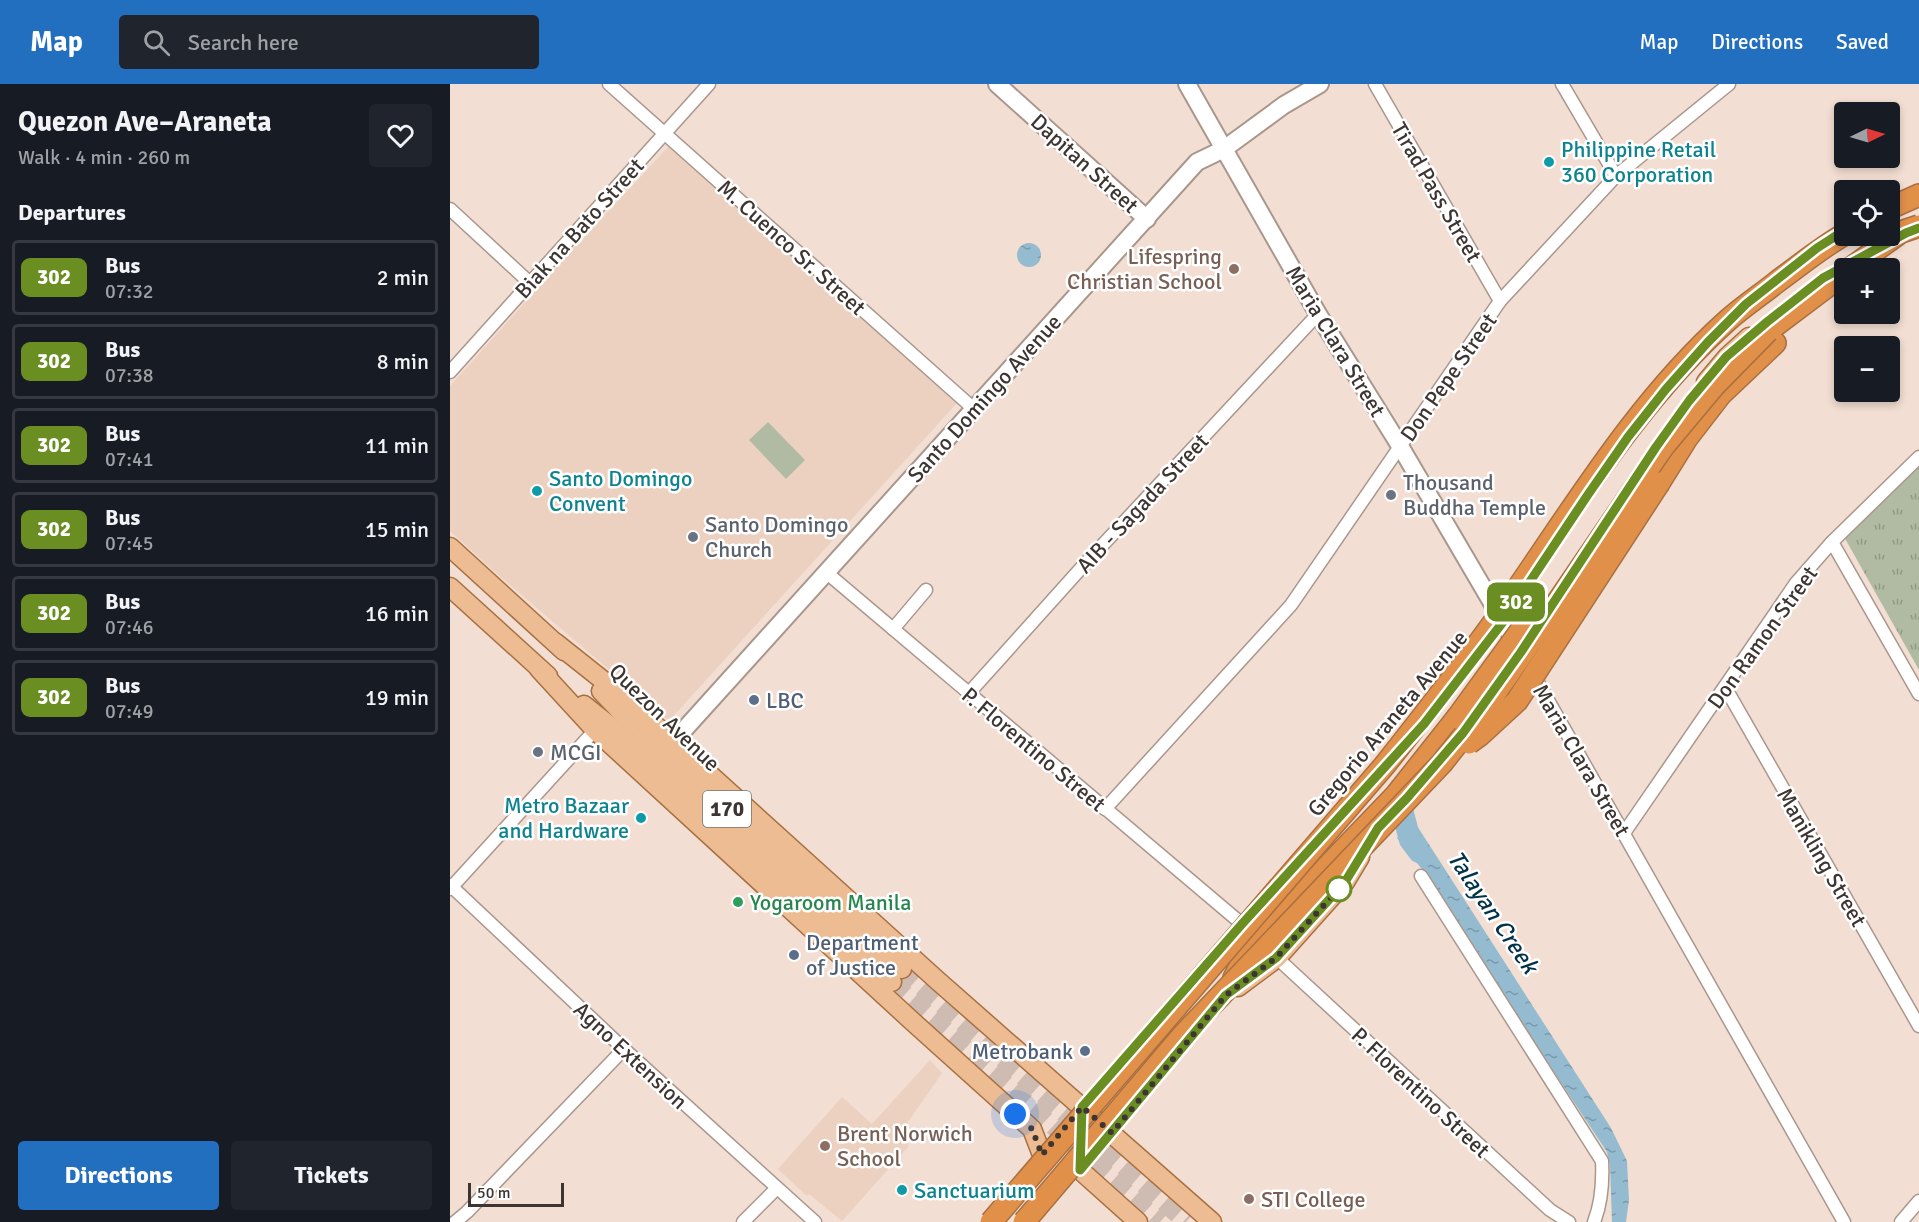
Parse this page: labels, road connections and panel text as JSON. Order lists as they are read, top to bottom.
{
  "streets": {
    "main road": [
      "Dapitan Street",
      "Maria Clara Street",
      "Santo Domingo Avenue",
      "Quezon Avenue",
      "Gregorio Araneta Avenue",
      "170"
    ],
    "street": [
      "Tirad Pass Street",
      "Biak na Bato Street",
      "M. Cuenco Sr. Street",
      "Don Pepe Street",
      "AIB - Sagada Street",
      "Don Ramon Street",
      "P. Florentino Street",
      "Manikling Street",
      "Agno Extension"
    ]
  },
  "crossings": [
    ["Dapitan Street", "Santo Domingo Avenue"],
    ["Tirad Pass Street", "Don Pepe Street"],
    ["Biak na Bato Street", "M. Cuenco Sr. Street"],
    ["M. Cuenco Sr. Street", "Santo Domingo Avenue"],
    ["Maria Clara Street", "Don Pepe Street"],
    ["Maria Clara Street", "Santo Domingo Avenue"],
    ["Maria Clara Street", "AIB - Sagada Street"],
    ["Maria Clara Street", "Don Ramon Street"],
    ["Maria Clara Street", "Gregorio Araneta Avenue"],
    ["Don Pepe Street", "P. Florentino Street"],
    ["Santo Domingo Avenue", "P. Florentino Street"],
    ["AIB - Sagada Street", "P. Florentino Street"],
    ["Don Ramon Street", "Manikling Street"],
    ["Gregorio Araneta Avenue", "P. Florentino Street"]
  ],
  "water": ["Talayan Creek"],
  "places": [
    "Philippine Retail 360 Corporation",
    "Lifespring Christian School",
    "Santo Domingo Convent",
    "Thousand Buddha Temple",
    "Santo Domingo Church",
    "LBC",
    "MCGI",
    "Metro Bazaar and Hardware",
    "Yogaroom Manila",
    "Department of Justice",
    "Metrobank",
    "Brent Norwich School",
    "Sanctuarium",
    "STI College"
  ],
  "lines": ["bus line 302"],
  "scale_bar": "50 m",
  "north": "right",
  "page": {
    "header": "Map",
    "search": "Search here",
    "nav": ["Map", "Directions", "Saved"],
    "heading": [
      ["Quezon Ave–Araneta", "Walk · 4 min · 260 m"],
      "Departures"
    ],
    "on_map": "302",
    "map_buttons": ["+", "−"],
    "list": [
      {
        "mark": "302",
        "name": "Bus",
        "note": "07:32",
        "value": "2 min"
      },
      {
        "mark": "302",
        "name": "Bus",
        "note": "07:38",
        "value": "8 min"
      },
      {
        "mark": "302",
        "name": "Bus",
        "note": "07:41",
        "value": "11 min"
      },
      {
        "mark": "302",
        "name": "Bus",
        "note": "07:45",
        "value": "15 min"
      },
      {
        "mark": "302",
        "name": "Bus",
        "note": "07:46",
        "value": "16 min"
      },
      {
        "mark": "302",
        "name": "Bus",
        "note": "07:49",
        "value": "19 min"
      }
    ],
    "buttons": ["Directions", "Tickets"],
    "scale": "50 m"
  }
}
